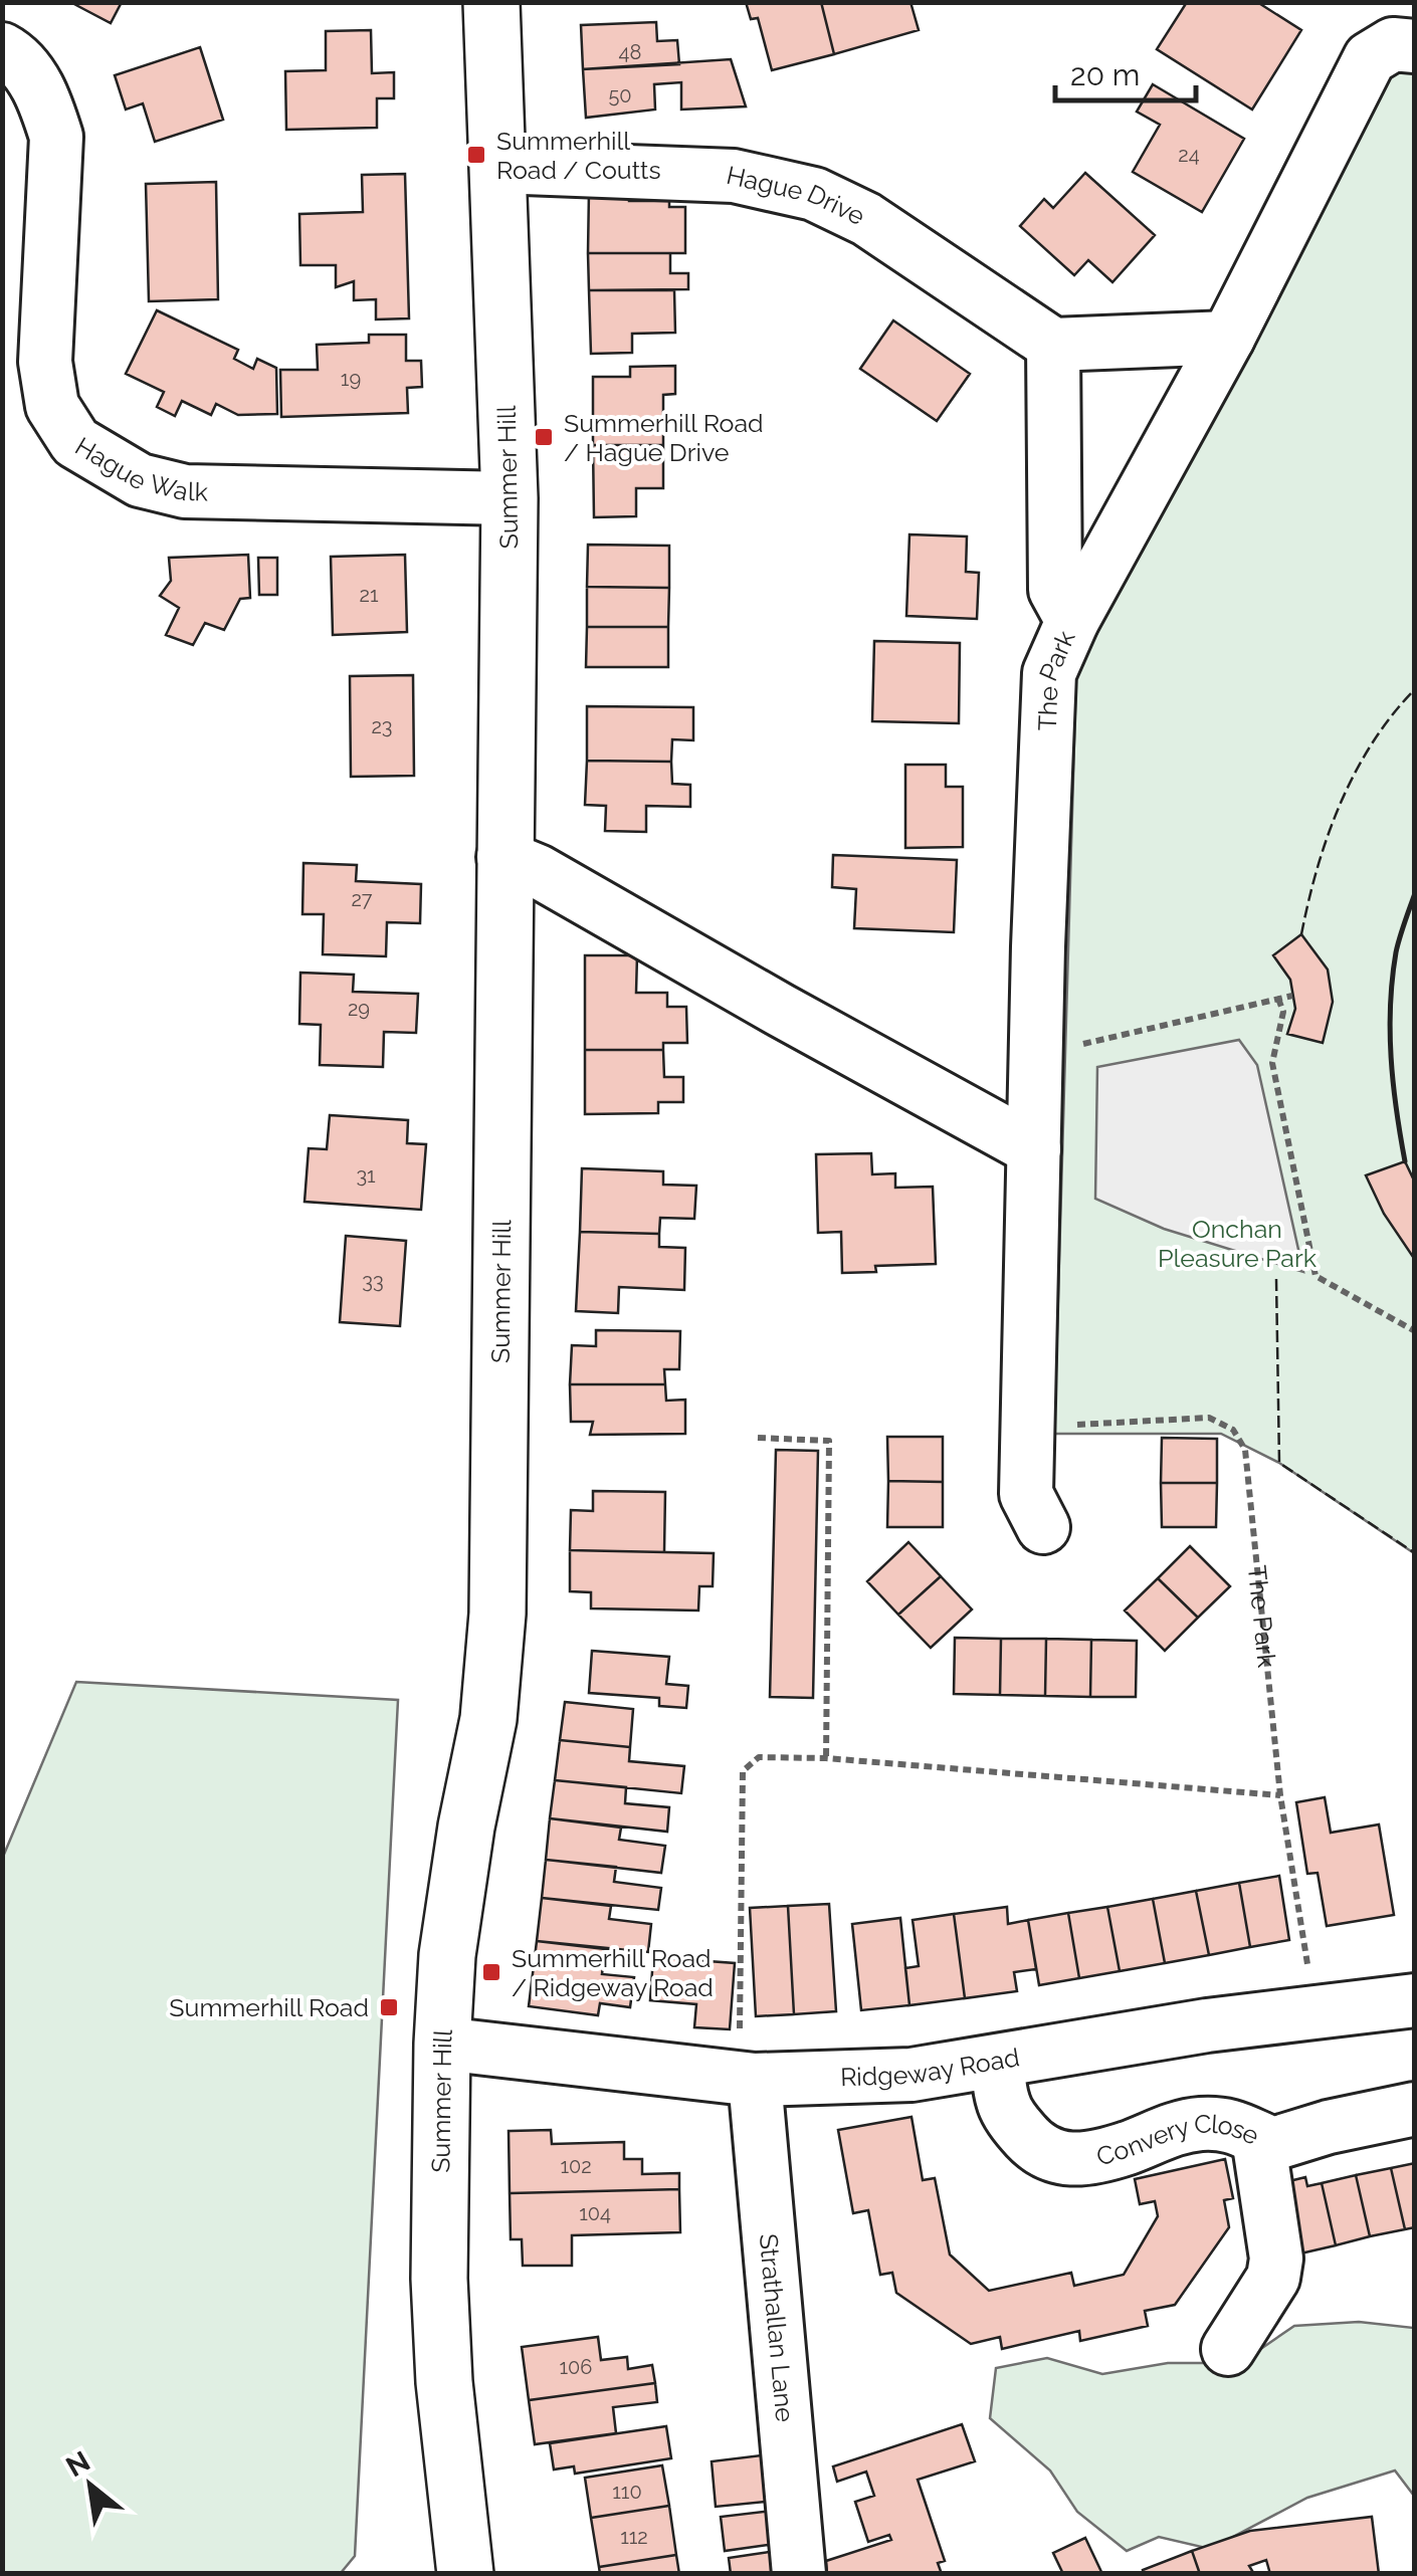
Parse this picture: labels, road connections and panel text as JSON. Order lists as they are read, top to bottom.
{
  "streets": {
    "main road": ["Summer Hill"],
    "street": [
      "Hague Drive",
      "Hague Walk",
      "The Park",
      "Ridgeway Road",
      "Convery Close",
      "Strathallan Lane"
    ]
  },
  "crossings": [
    ["Hague Drive", "Summer Hill"],
    ["Hague Walk", "Summer Hill"],
    ["Summer Hill", "Ridgeway Road"],
    ["The Park", "Ridgeway Road"],
    ["Ridgeway Road", "Convery Close"],
    ["Ridgeway Road", "Strathallan Lane"]
  ],
  "parks": ["Onchan Pleasure Park"],
  "places": {
    "transit": [
      "Summerhill Road / Coutts",
      "Summerhill Road / Hague Drive",
      "Summerhill Road / Ridgeway Road",
      "Summerhill Road"
    ]
  },
  "house_numbers": [
    "48",
    "50",
    "24",
    "19",
    "21",
    "23",
    "27",
    "29",
    "31",
    "33",
    "102",
    "104",
    "106",
    "110",
    "112"
  ],
  "scale_bar": "20 m",
  "north": "top left"
}
